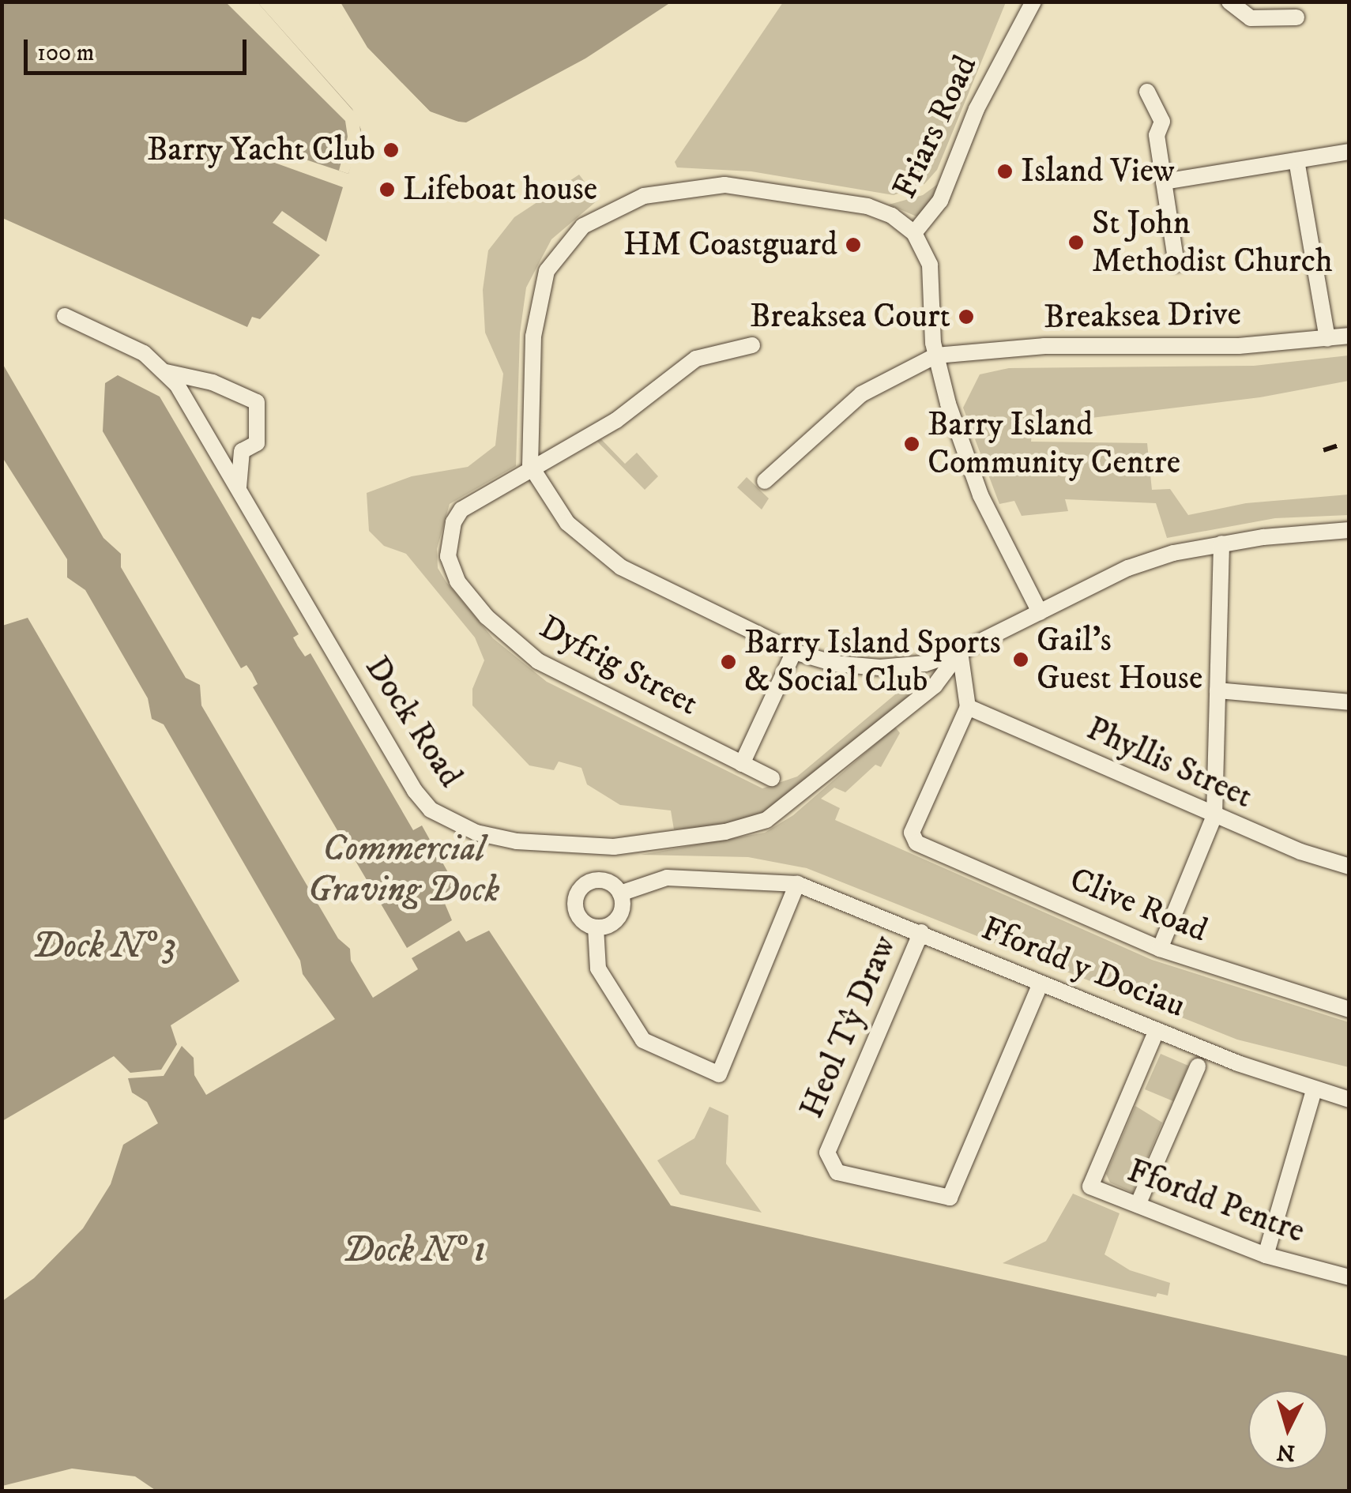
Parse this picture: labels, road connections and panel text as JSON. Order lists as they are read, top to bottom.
{
  "streets": {
    "street": [
      "Friars Road",
      "Breaksea Drive",
      "Dyfrig Street",
      "Dock Road",
      "Phyllis Street",
      "Clive Road",
      "Ffordd y Dociau",
      "Heol Tŷ Draw",
      "Ffordd Pentre"
    ]
  },
  "crossings": [
    ["Friars Road", "Breaksea Drive"],
    ["Phyllis Street", "Clive Road"],
    ["Ffordd y Dociau", "Heol Tŷ Draw"],
    ["Ffordd y Dociau", "Ffordd Pentre"]
  ],
  "water": ["Commercial Graving Dock", "Dock Nº 3", "Dock Nº 1"],
  "places": [
    "Barry Yacht Club",
    "Island View",
    "Lifeboat house",
    "St John Methodist Church",
    "HM Coastguard",
    "Breaksea Court",
    "Barry Island Community Centre",
    "Gail's Guest House",
    "Barry Island Sports & Social Club"
  ],
  "scale_bar": "100 m",
  "north": "bottom"
}
